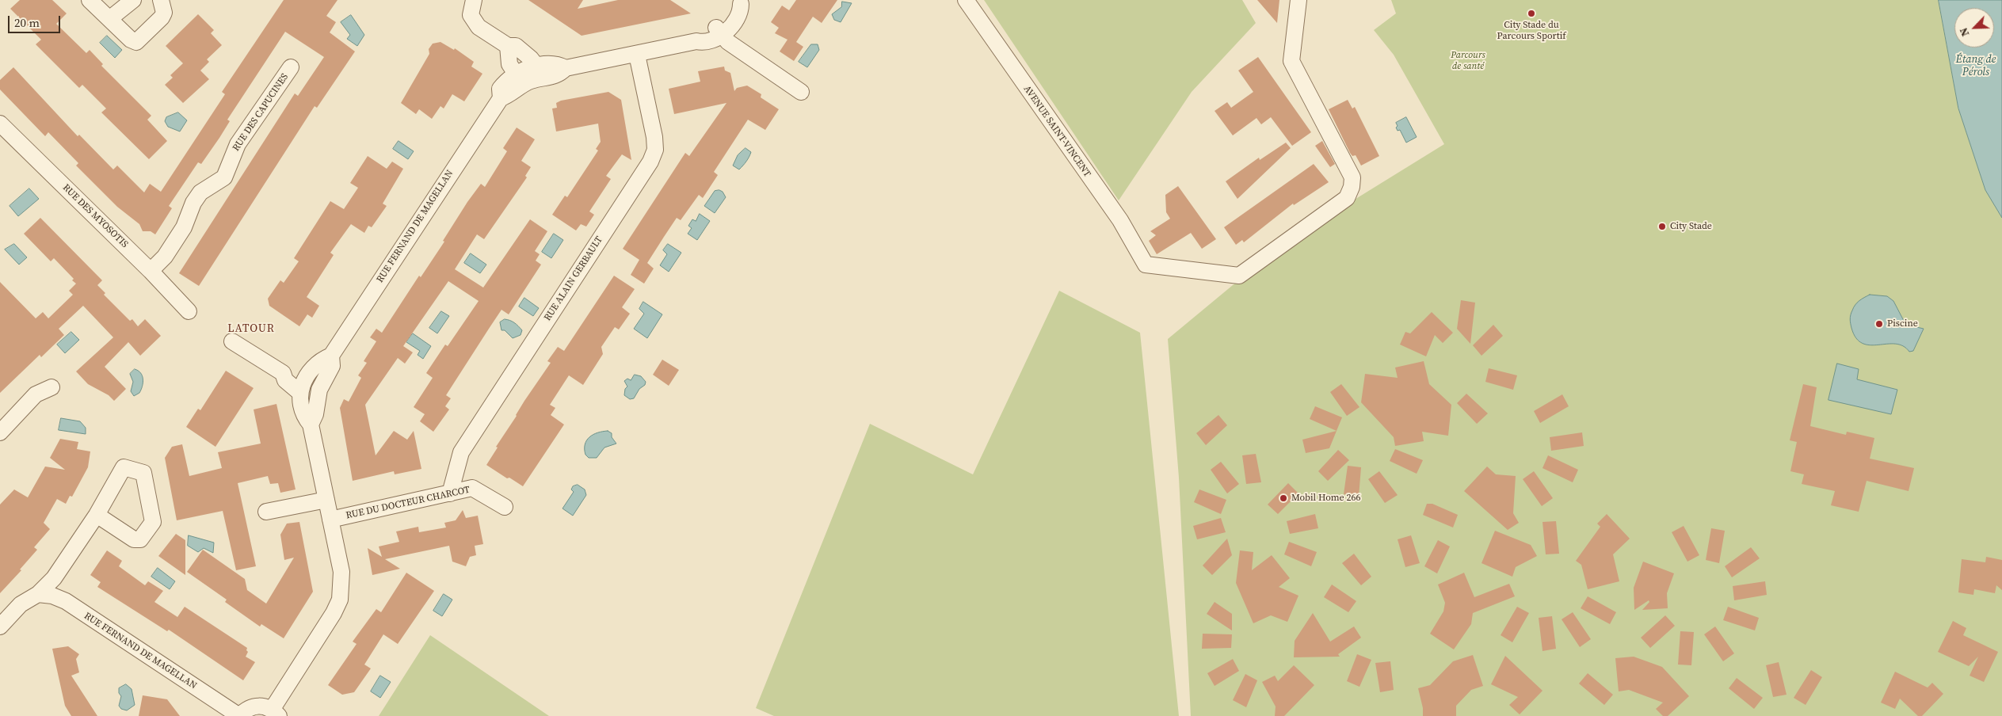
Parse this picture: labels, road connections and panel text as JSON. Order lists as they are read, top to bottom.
{
  "streets": {
    "street": [
      "RUE DES CAPUCINES",
      "AVENUE SAINT-VINCENT",
      "RUE DES MYOSOTIS",
      "RUE FERNAND DE MAGELLAN",
      "RUE ALAIN GERBAULT",
      "RUE DU DOCTEUR CHARCOT"
    ]
  },
  "crossings": [
    ["RUE DES CAPUCINES", "RUE DES MYOSOTIS"],
    ["RUE FERNAND DE MAGELLAN", "RUE ALAIN GERBAULT"],
    ["RUE FERNAND DE MAGELLAN", "RUE DU DOCTEUR CHARCOT"],
    ["RUE ALAIN GERBAULT", "RUE DU DOCTEUR CHARCOT"]
  ],
  "districts": ["LATOUR"],
  "water": ["Étang de Pérols"],
  "parks": ["Parcours de santé"],
  "places": [
    "City Stade du Parcours Sportif",
    "City Stade",
    "Piscine",
    "Mobil Home 266"
  ],
  "scale_bar": "20 m",
  "north": "bottom left"
}
